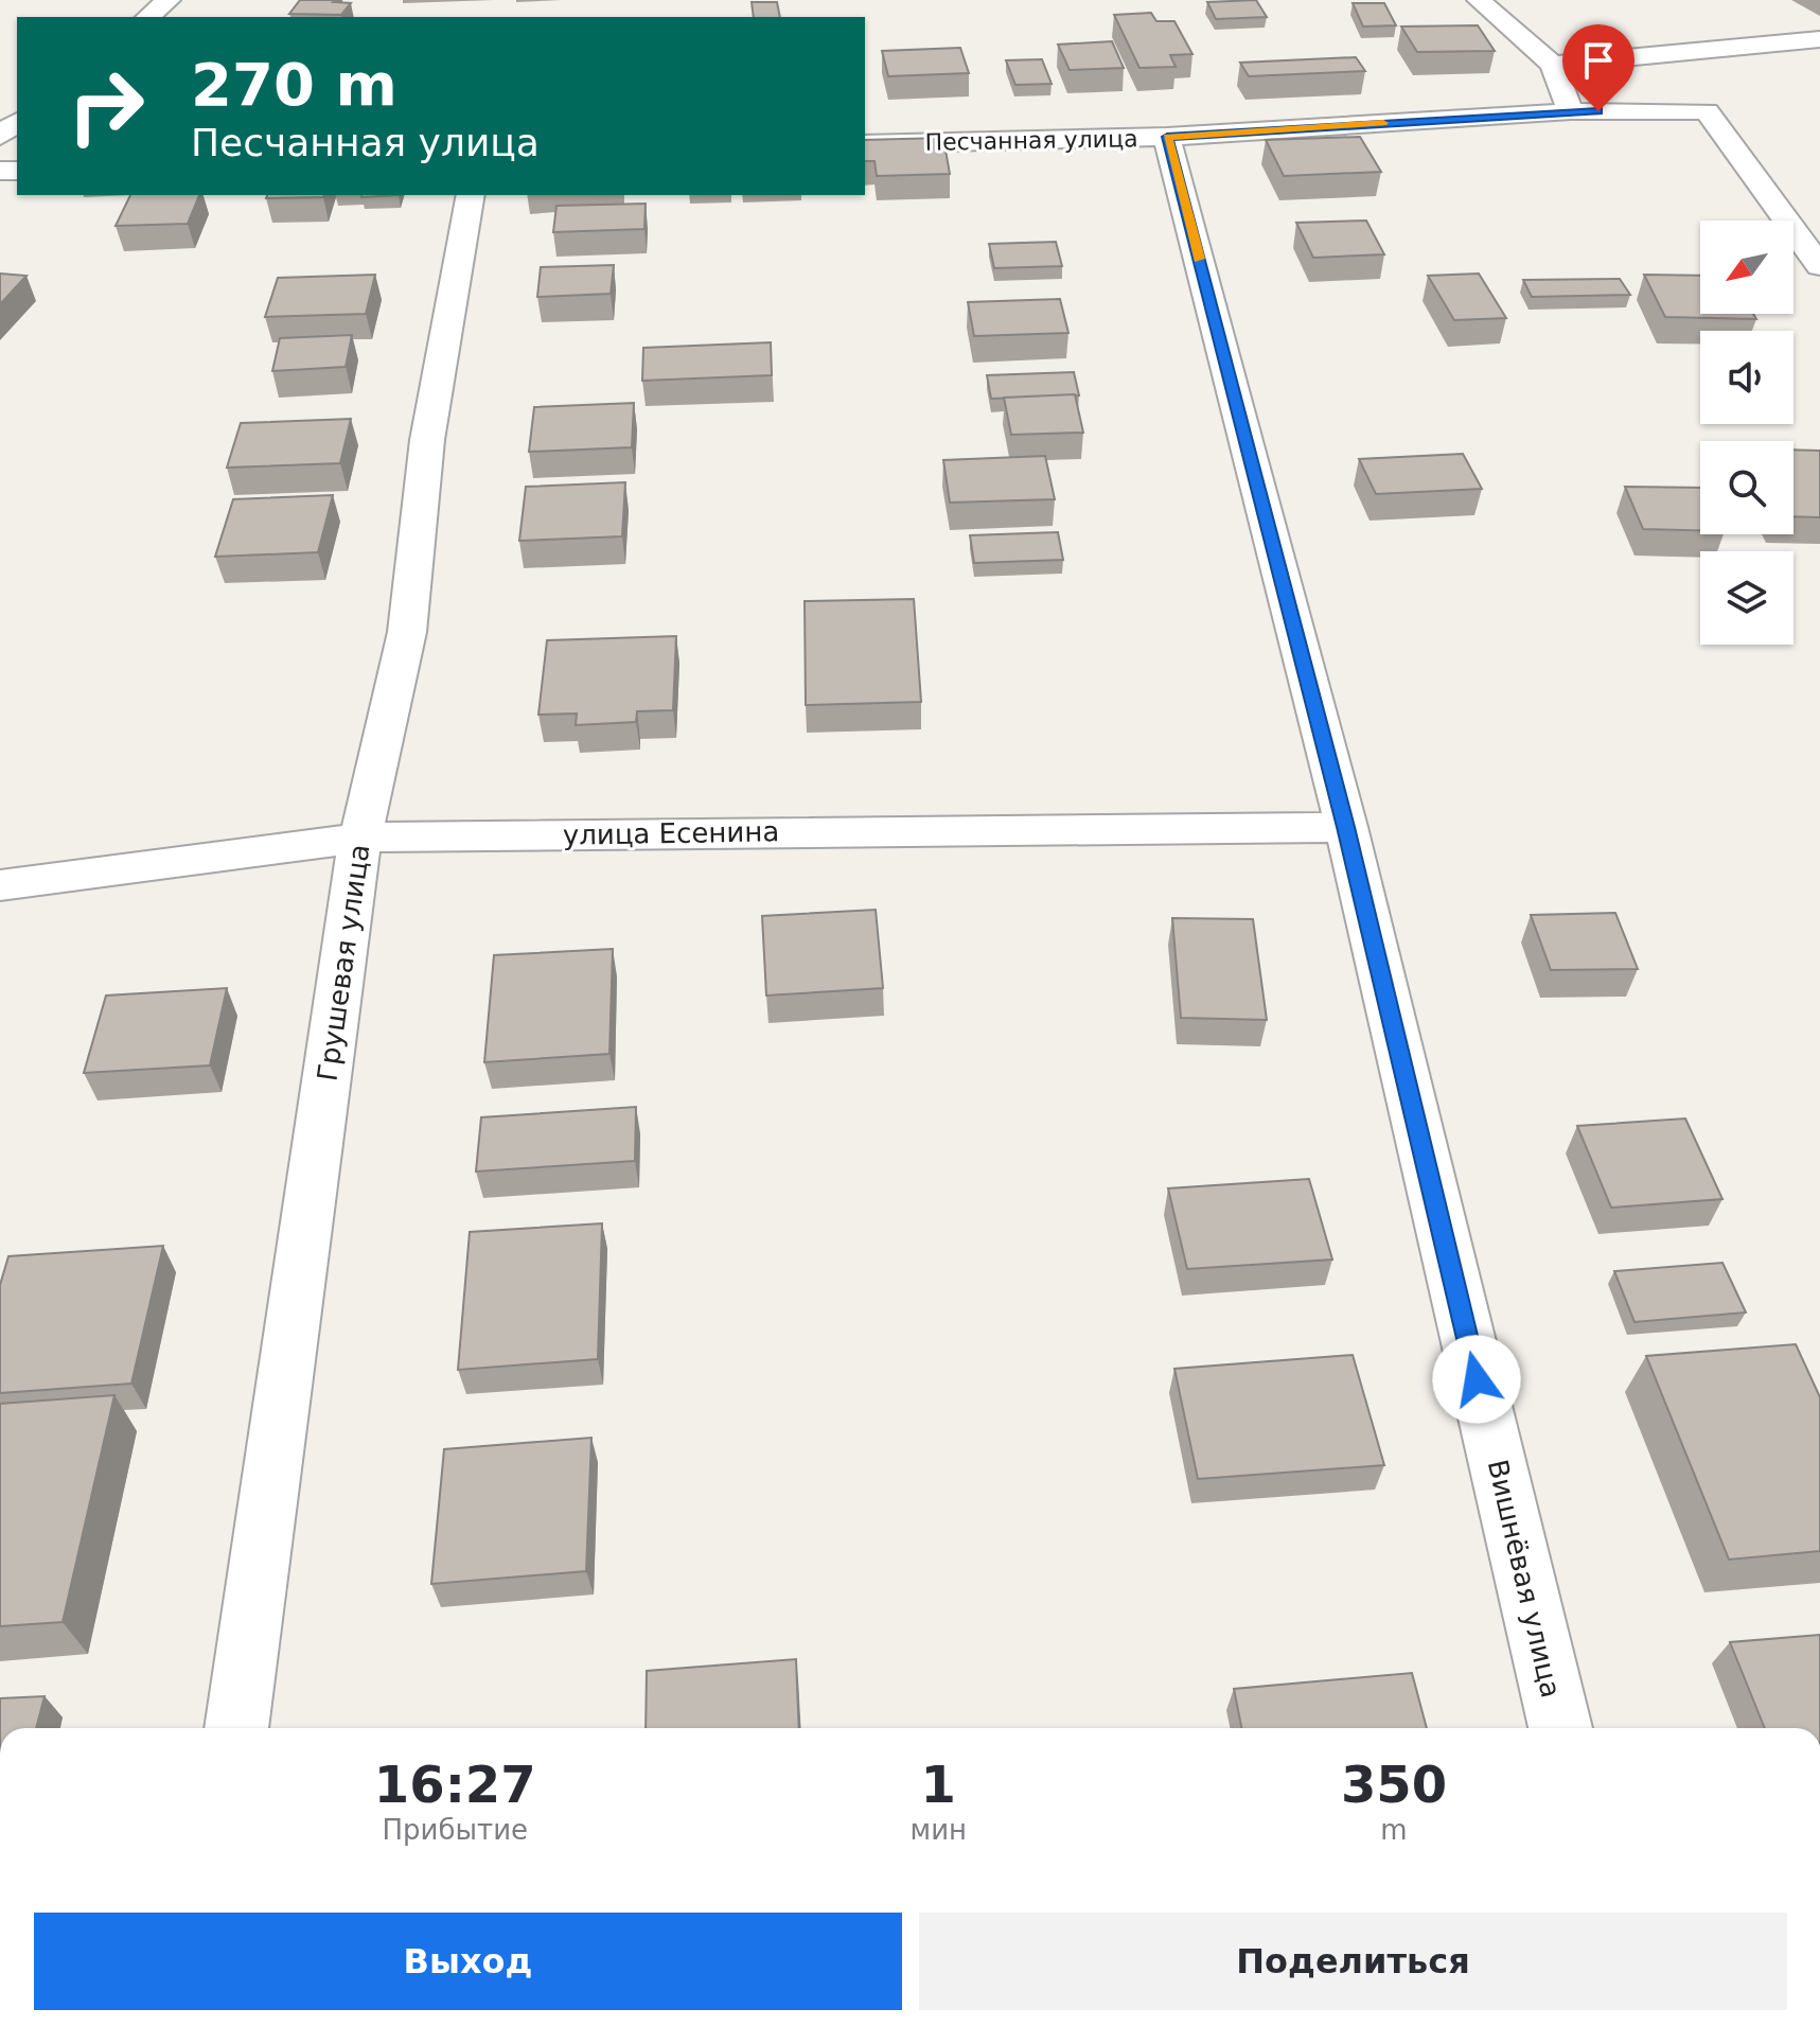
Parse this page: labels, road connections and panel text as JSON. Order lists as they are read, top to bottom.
{
  "streets": {
    "street": [
      "Песчанная улица",
      "улица Есенина",
      "Грушевая улица",
      "Вишнёвая улица"
    ]
  },
  "crossings": [
    ["Песчанная улица", "Вишнёвая улица"],
    ["улица Есенина", "Грушевая улица"],
    ["улица Есенина", "Вишнёвая улица"]
  ],
  "north": "bottom left",
  "page": {
    "turn": ["270 m", "Песчанная улица"],
    "eta": [
      "16:27",
      "Прибытие",
      "1",
      "мин",
      "350",
      "m"
    ],
    "buttons": ["Выход", "Поделиться"]
  }
}
